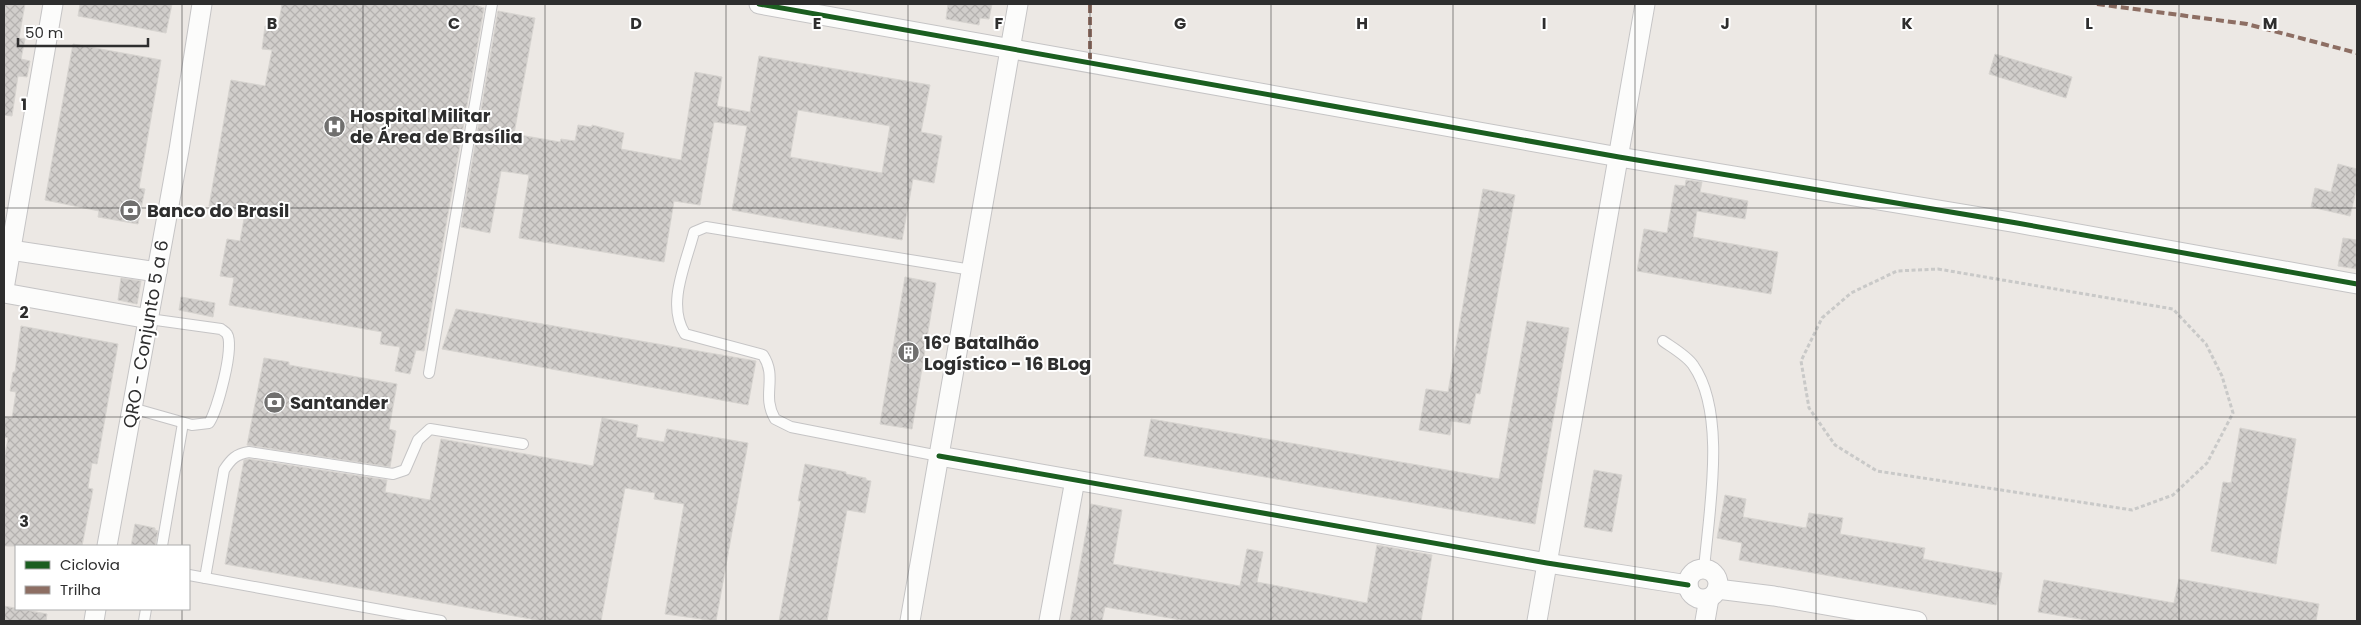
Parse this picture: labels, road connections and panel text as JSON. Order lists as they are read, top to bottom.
{
  "streets": {
    "street": ["QRO - Conjunto 5 a 6"]
  },
  "places": {
    "hospital": ["Hospital Militar de Área de Brasília"],
    "bank": ["Banco do Brasil", "Santander"],
    "building": ["16º Batalhão Logístico - 16 BLog"]
  },
  "legend": ["Ciclovia", "Trilha"],
  "scale_bar": "50 m",
  "grid": {
    "columns": [
      "B",
      "C",
      "D",
      "E",
      "F",
      "G",
      "H",
      "I",
      "J",
      "K",
      "L",
      "M"
    ],
    "rows": ["1", "2", "3"]
  }
}
